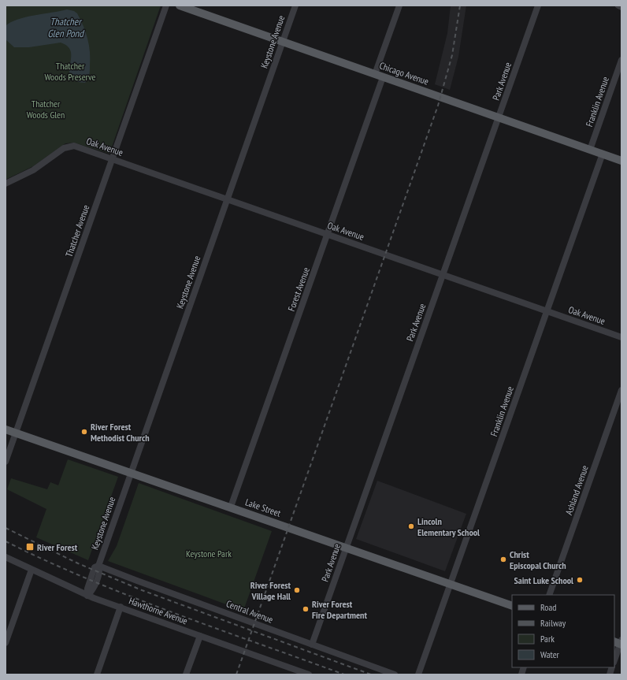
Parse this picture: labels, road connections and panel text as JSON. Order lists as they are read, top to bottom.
{
  "streets": {
    "main road": ["Chicago Avenue", "Lake Street"],
    "street": [
      "Keystone Avenue",
      "Park Avenue",
      "Franklin Avenue",
      "Oak Avenue",
      "Thatcher Avenue",
      "Forest Avenue",
      "Ashland Avenue",
      "Hawthorne Avenue",
      "Central Avenue"
    ]
  },
  "crossings": [
    ["Keystone Avenue", "Chicago Avenue"],
    ["Keystone Avenue", "Oak Avenue"],
    ["Keystone Avenue", "Lake Street"],
    ["Keystone Avenue", "Hawthorne Avenue"],
    ["Keystone Avenue", "Central Avenue"],
    ["Chicago Avenue", "Park Avenue"],
    ["Chicago Avenue", "Franklin Avenue"],
    ["Chicago Avenue", "Forest Avenue"],
    ["Park Avenue", "Oak Avenue"],
    ["Park Avenue", "Lake Street"],
    ["Park Avenue", "Central Avenue"],
    ["Franklin Avenue", "Oak Avenue"],
    ["Franklin Avenue", "Lake Street"],
    ["Oak Avenue", "Thatcher Avenue"],
    ["Oak Avenue", "Forest Avenue"],
    ["Thatcher Avenue", "Lake Street"],
    ["Forest Avenue", "Lake Street"]
  ],
  "water": ["Thatcher Glen Pond"],
  "parks": ["Thatcher Woods Preserve", "Thatcher Woods Glen", "Keystone Park"],
  "places": {
    "other": [
      "River Forest Methodist Church",
      "Lincoln Elementary School",
      "Christ Episcopal Church",
      "Saint Luke School",
      "River Forest Village Hall",
      "River Forest Fire Department"
    ],
    "transit": ["River Forest"]
  },
  "legend": [
    "Road",
    "Railway",
    "Park",
    "Water"
  ]
}
